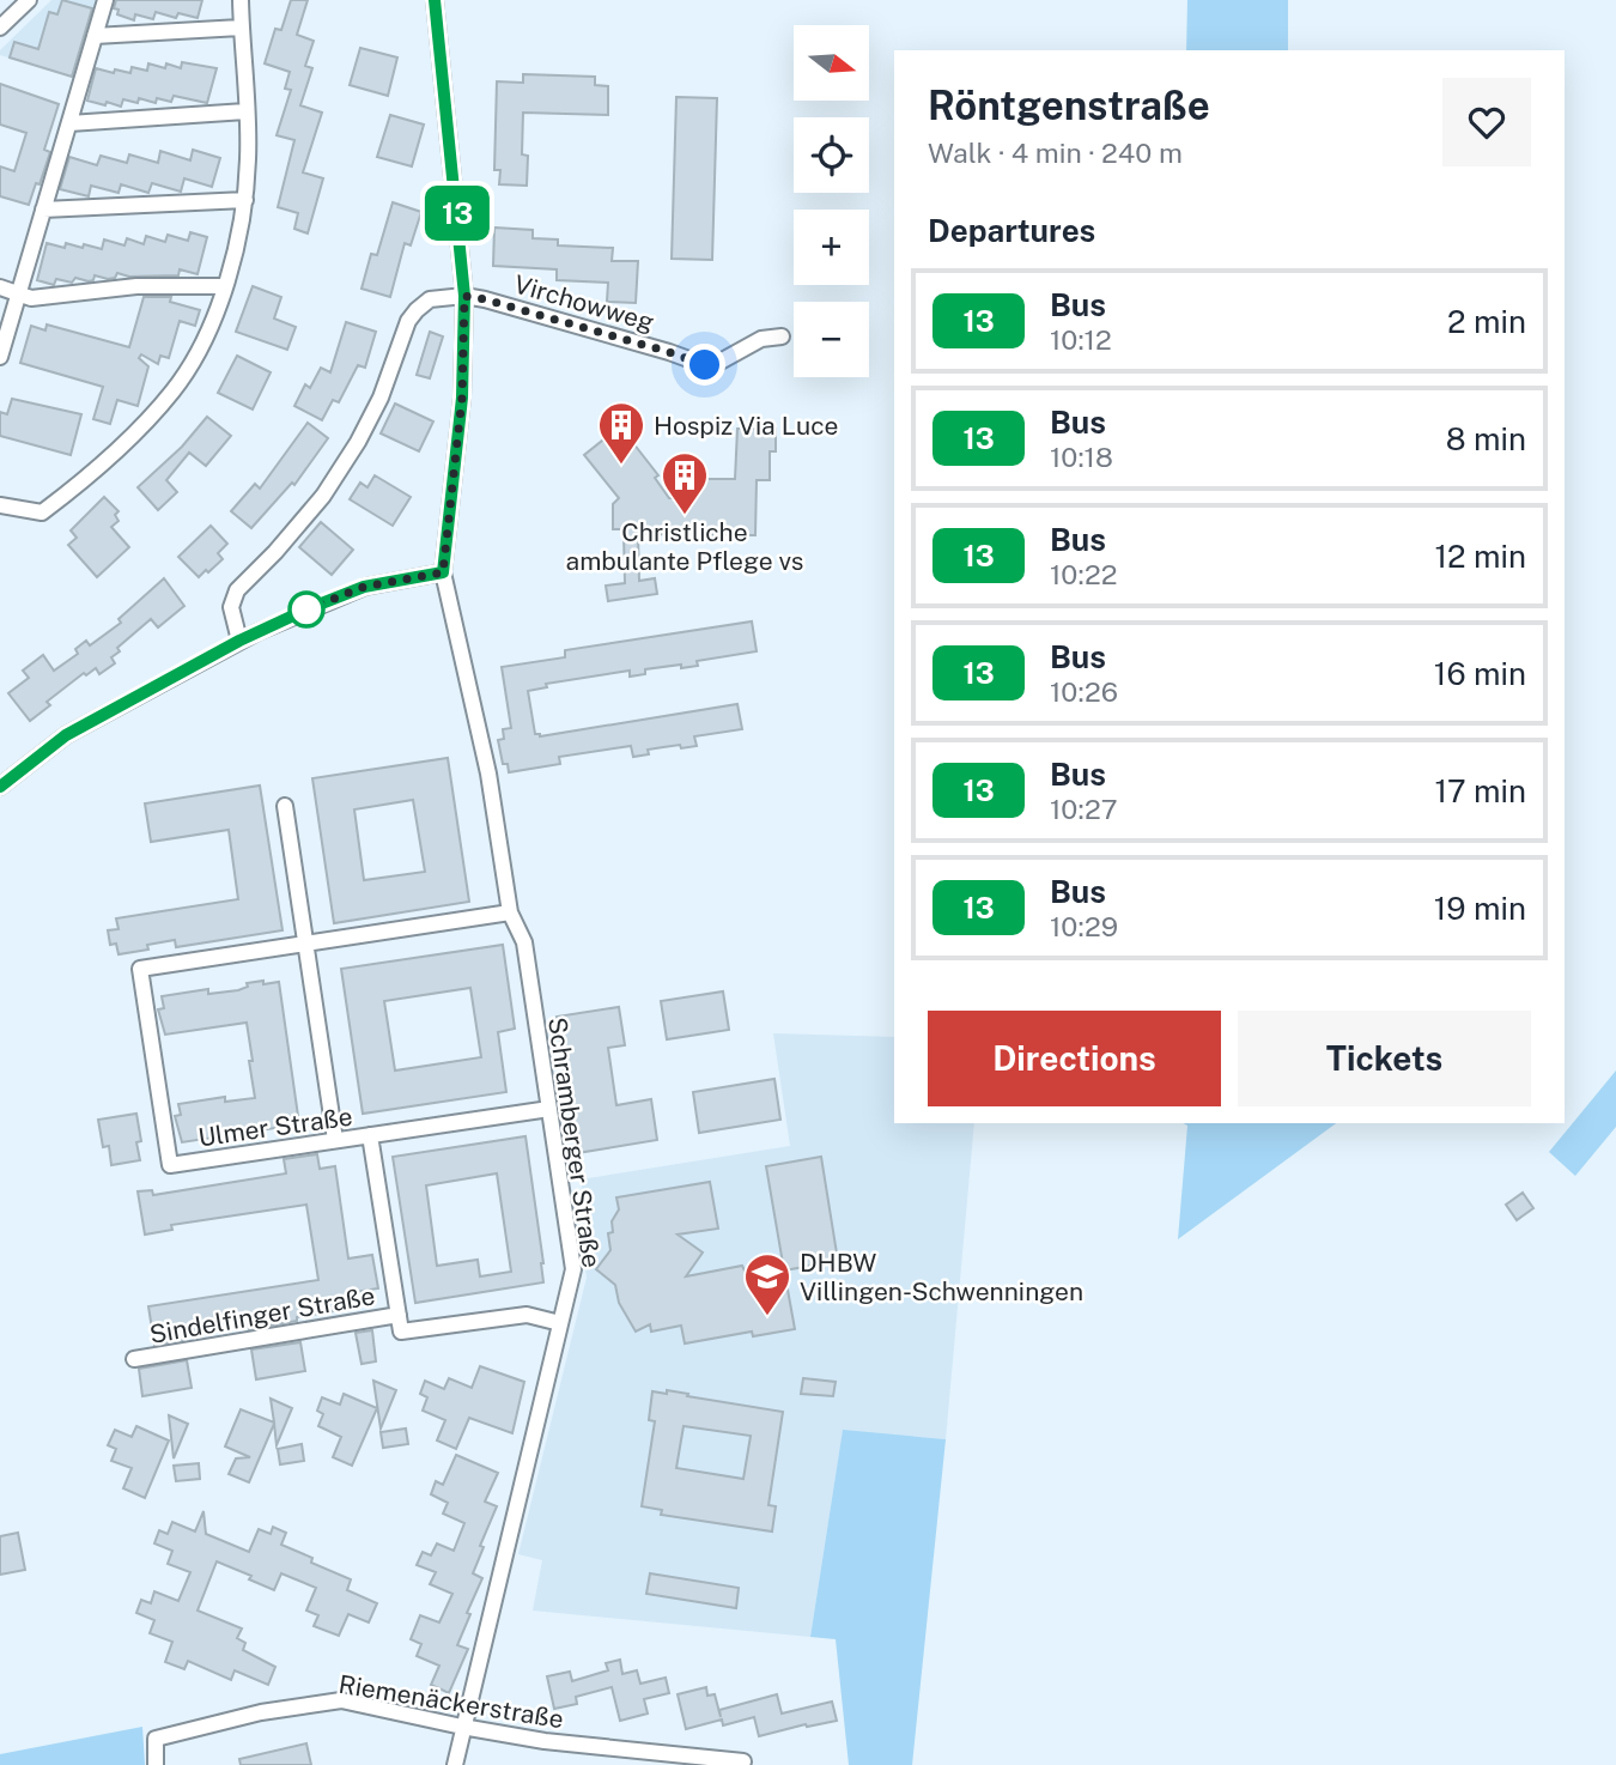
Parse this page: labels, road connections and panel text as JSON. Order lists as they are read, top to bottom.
{
  "streets": {
    "street": [
      "Virchowweg",
      "Ulmer Straße",
      "Schramberger Straße",
      "Sindelfinger Straße",
      "Riemenäckerstraße"
    ]
  },
  "crossings": [
    ["Virchowweg", "Schramberger Straße"],
    ["Ulmer Straße", "Schramberger Straße"],
    ["Ulmer Straße", "Sindelfinger Straße"],
    ["Schramberger Straße", "Sindelfinger Straße"],
    ["Schramberger Straße", "Riemenäckerstraße"]
  ],
  "places": {
    "building": ["Hospiz Via Luce", "Christliche ambulante Pflege vs"],
    "school or university": ["DHBW Villingen-Schwenningen"]
  },
  "lines": ["bus line 13"],
  "north": "right",
  "page": {
    "on_map": "13",
    "map_buttons": ["+", "−"],
    "heading": [
      ["Röntgenstraße", "Walk · 4 min · 240 m"],
      "Departures"
    ],
    "list": [
      {
        "mark": "13",
        "name": "Bus",
        "note": "10:12",
        "value": "2 min"
      },
      {
        "mark": "13",
        "name": "Bus",
        "note": "10:18",
        "value": "8 min"
      },
      {
        "mark": "13",
        "name": "Bus",
        "note": "10:22",
        "value": "12 min"
      },
      {
        "mark": "13",
        "name": "Bus",
        "note": "10:26",
        "value": "16 min"
      },
      {
        "mark": "13",
        "name": "Bus",
        "note": "10:27",
        "value": "17 min"
      },
      {
        "mark": "13",
        "name": "Bus",
        "note": "10:29",
        "value": "19 min"
      }
    ],
    "buttons": ["Directions", "Tickets"]
  }
}
